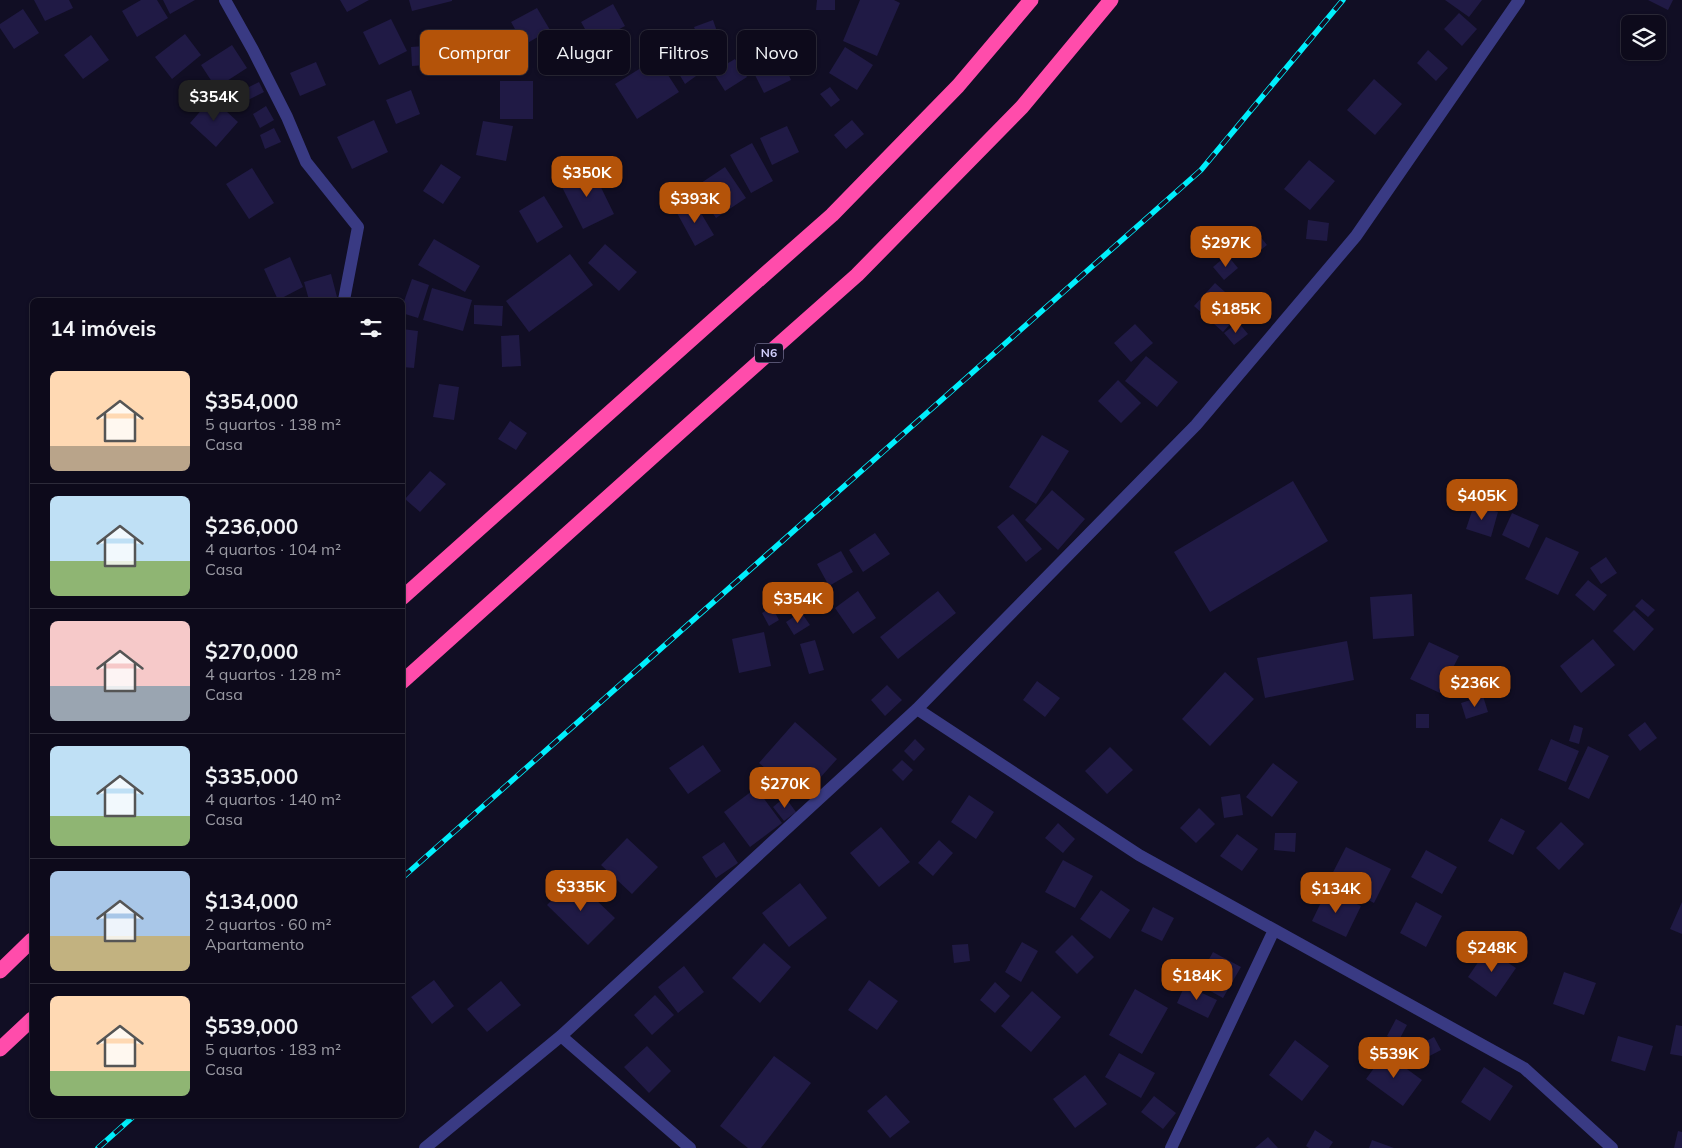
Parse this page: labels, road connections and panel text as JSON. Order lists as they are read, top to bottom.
{
  "streets": {
    "highway": ["N6"]
  },
  "page": {
    "chip": [
      "Comprar",
      "Alugar",
      "Filtros",
      "Novo"
    ],
    "price": [
      "$354K",
      "$350K",
      "$393K",
      "$297K",
      "$185K",
      "$405K",
      "$354K",
      "$236K",
      "$270K",
      "$335K",
      "$134K",
      "$248K",
      "$184K",
      "$539K"
    ],
    "heading": "14 imóveis",
    "list": [
      {
        "name": "$354,000",
        "note": "5 quartos · 138 m² · Casa"
      },
      {
        "name": "$236,000",
        "note": "4 quartos · 104 m² · Casa"
      },
      {
        "name": "$270,000",
        "note": "4 quartos · 128 m² · Casa"
      },
      {
        "name": "$335,000",
        "note": "4 quartos · 140 m² · Casa"
      },
      {
        "name": "$134,000",
        "note": "2 quartos · 60 m² · Apartamento"
      },
      {
        "name": "$539,000",
        "note": "5 quartos · 183 m² · Casa"
      }
    ]
  }
}
